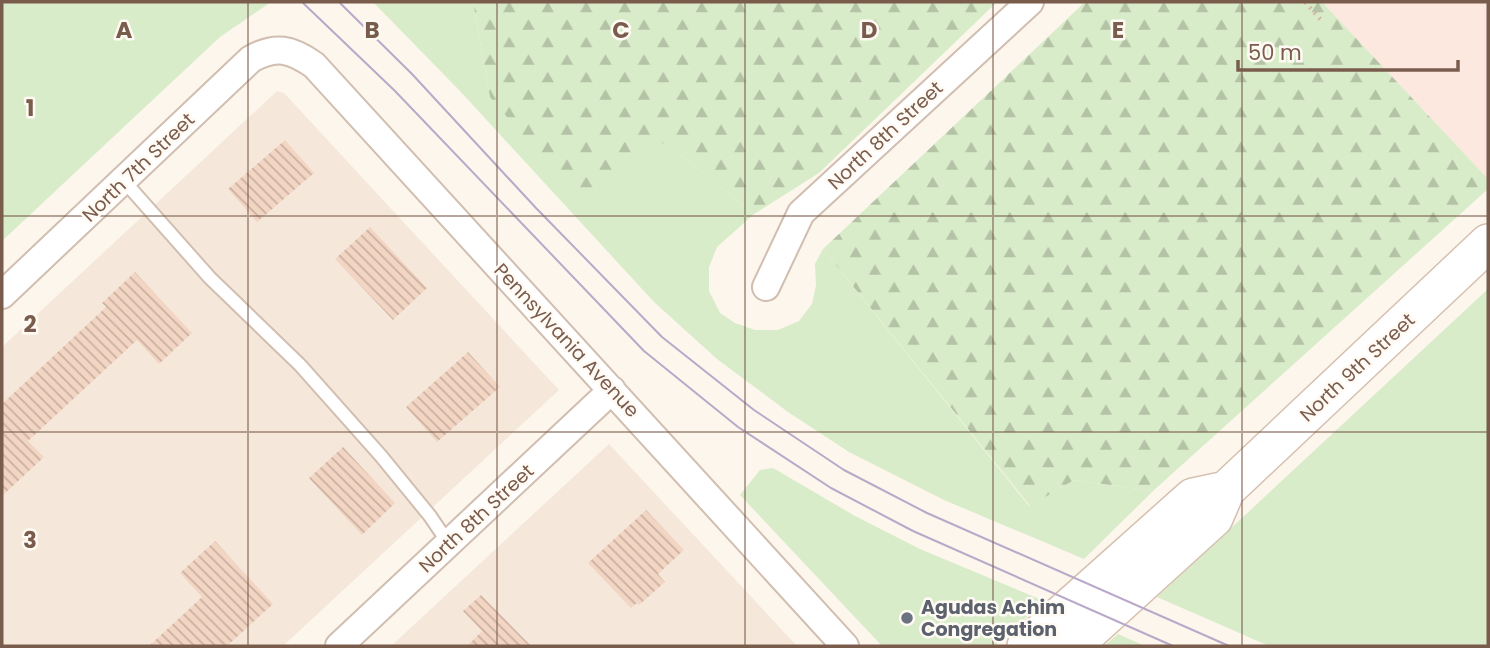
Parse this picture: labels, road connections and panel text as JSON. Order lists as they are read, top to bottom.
{
  "streets": {
    "main road": ["North 9th Street"],
    "street": ["North 8th Street", "North 7th Street", "Pennsylvania Avenue"]
  },
  "crossings": [
    ["North 8th Street", "Pennsylvania Avenue"],
    ["North 7th Street", "Pennsylvania Avenue"]
  ],
  "places": ["Agudas Achim Congregation"],
  "scale_bar": "50 m",
  "grid": {
    "columns": [
      "A",
      "B",
      "C",
      "D",
      "E"
    ],
    "rows": ["1", "2", "3"]
  }
}
